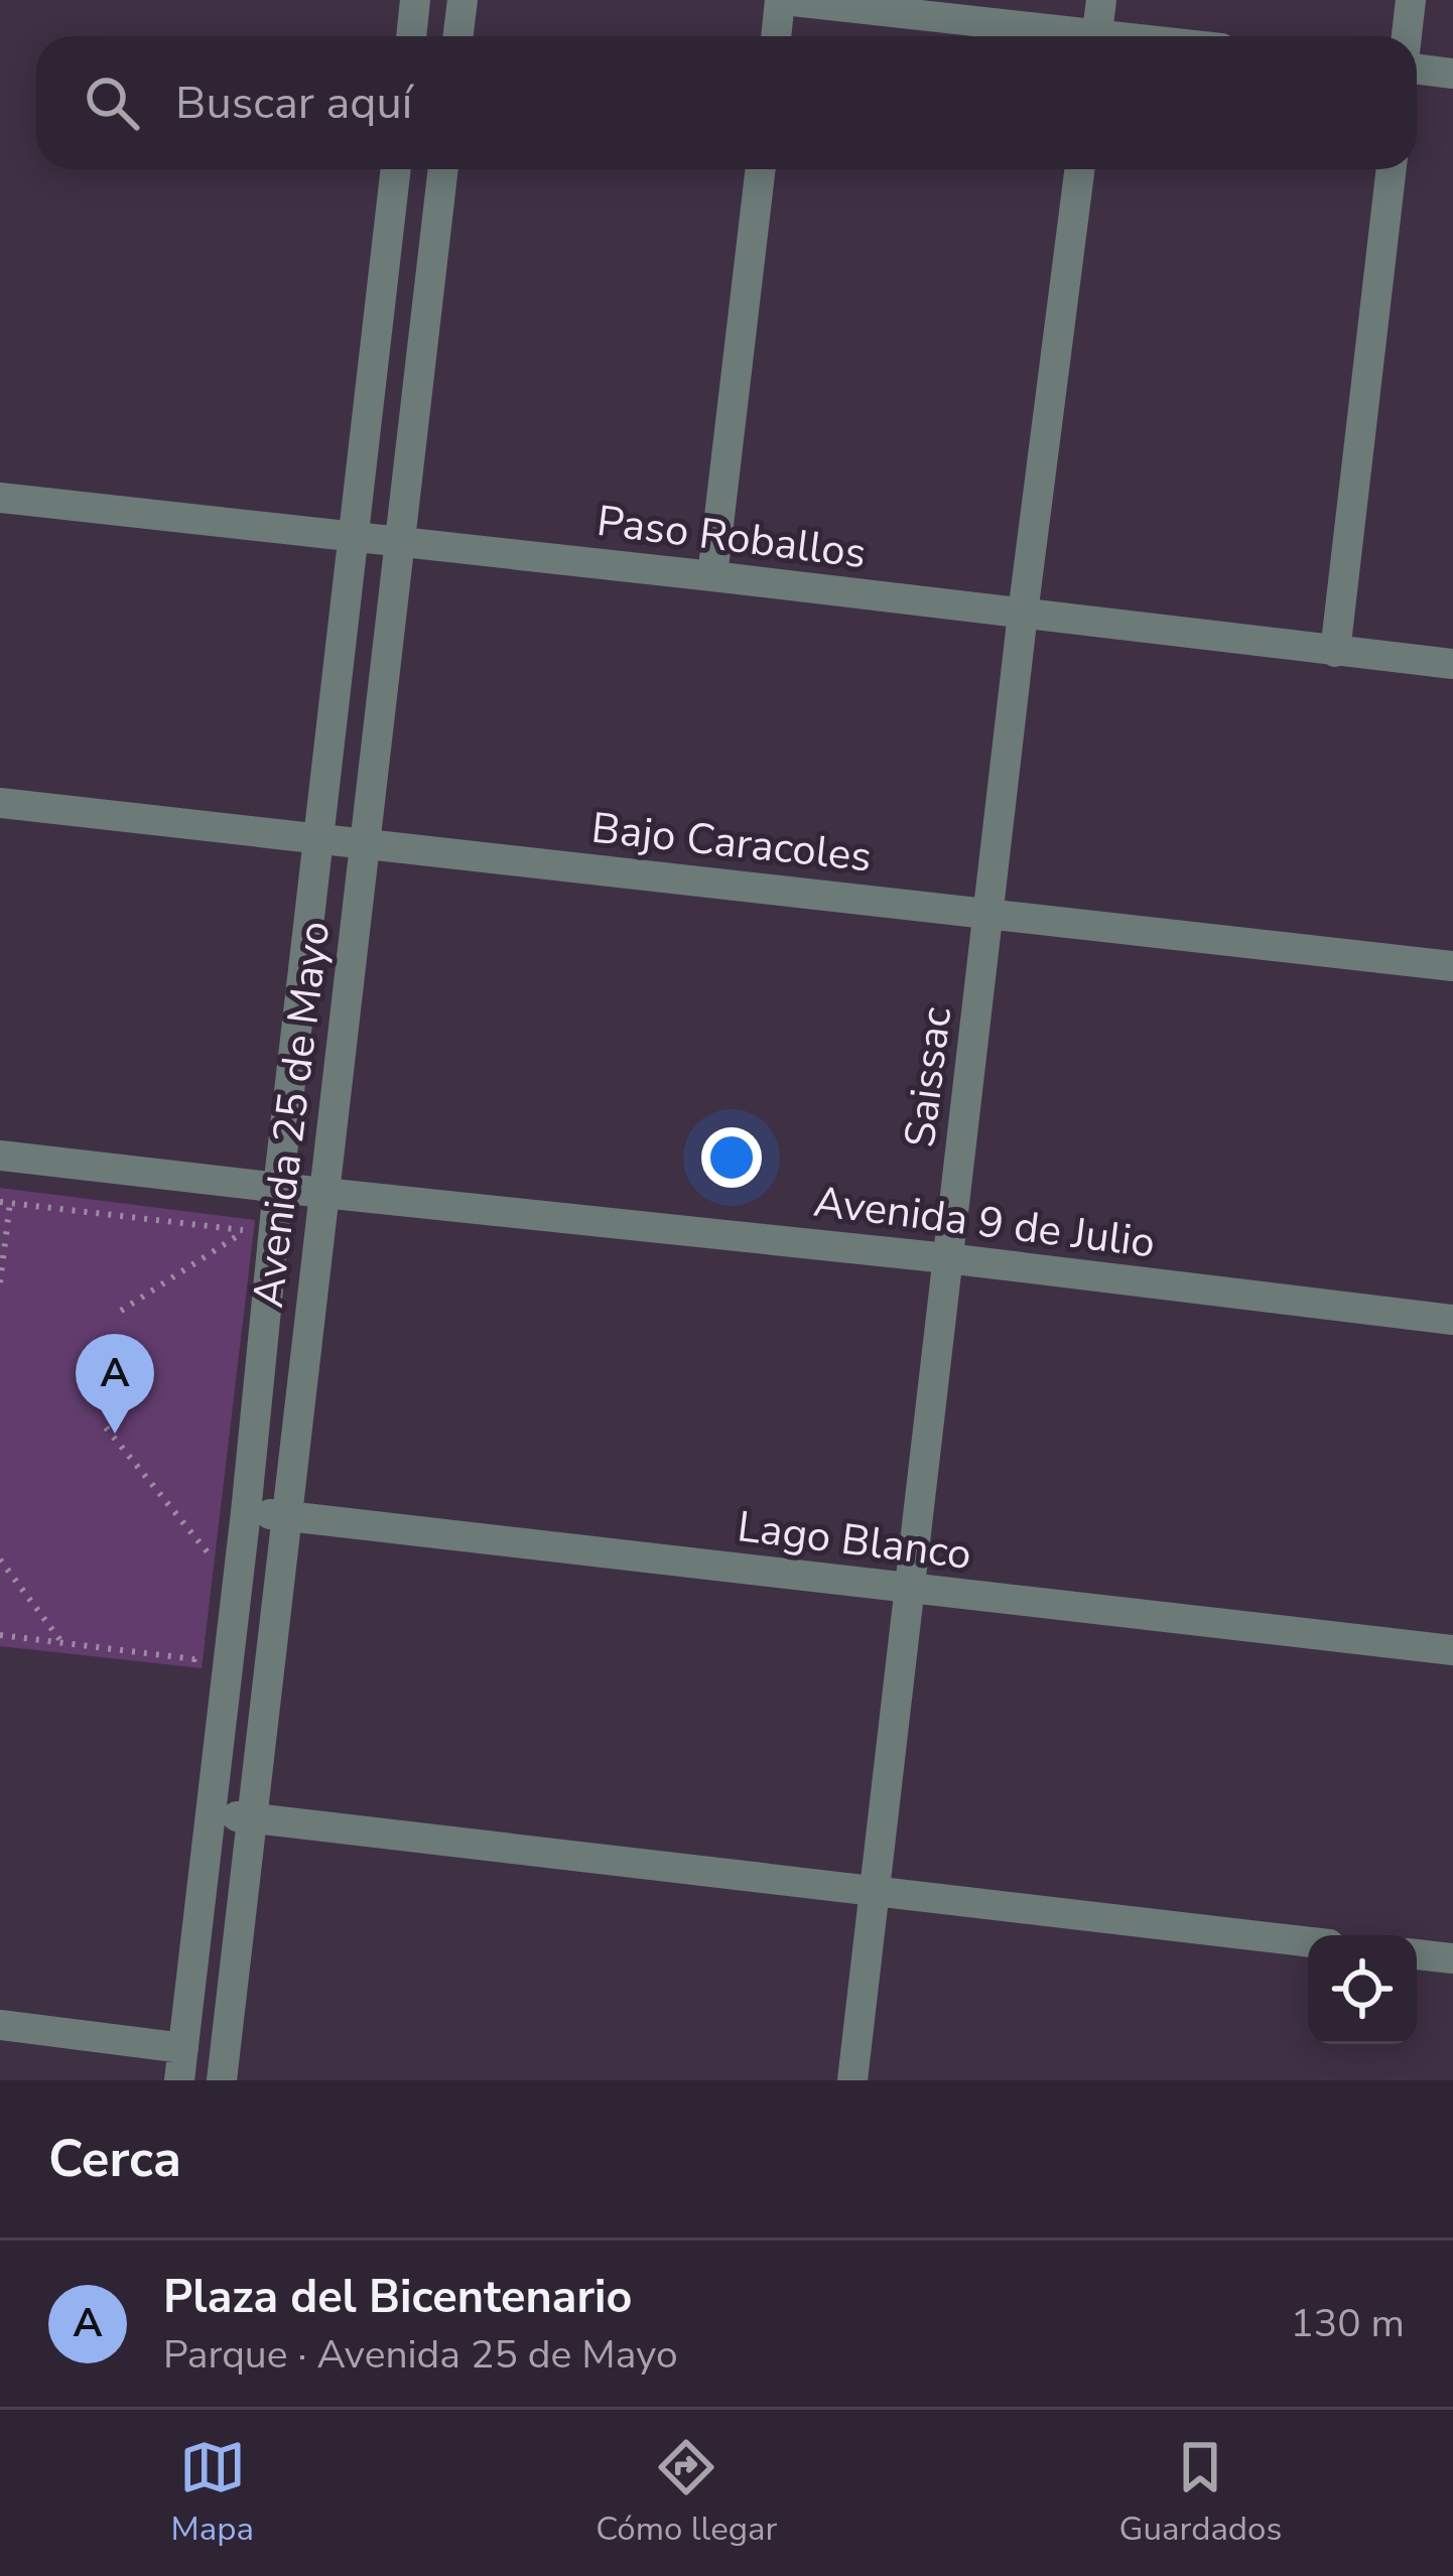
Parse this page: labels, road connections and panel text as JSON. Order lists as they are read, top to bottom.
{
  "streets": {
    "street": [
      "Paso Roballos",
      "Bajo Caracoles",
      "Saissac",
      "Avenida 25 de Mayo",
      "Avenida 9 de Julio",
      "Lago Blanco"
    ]
  },
  "crossings": [
    ["Paso Roballos", "Saissac"],
    ["Paso Roballos", "Avenida 25 de Mayo"],
    ["Bajo Caracoles", "Saissac"],
    ["Bajo Caracoles", "Avenida 25 de Mayo"],
    ["Saissac", "Avenida 9 de Julio"],
    ["Saissac", "Lago Blanco"],
    ["Avenida 25 de Mayo", "Avenida 9 de Julio"],
    ["Avenida 25 de Mayo", "Lago Blanco"]
  ],
  "page": {
    "search": "Buscar aquí",
    "pins": "A",
    "heading": "Cerca",
    "list": [
      {
        "mark": "A",
        "name": "Plaza del Bicentenario",
        "note": "Parque · Avenida 25 de Mayo",
        "value": "130 m"
      }
    ],
    "nav": ["Mapa", "Cómo llegar", "Guardados"]
  }
}
